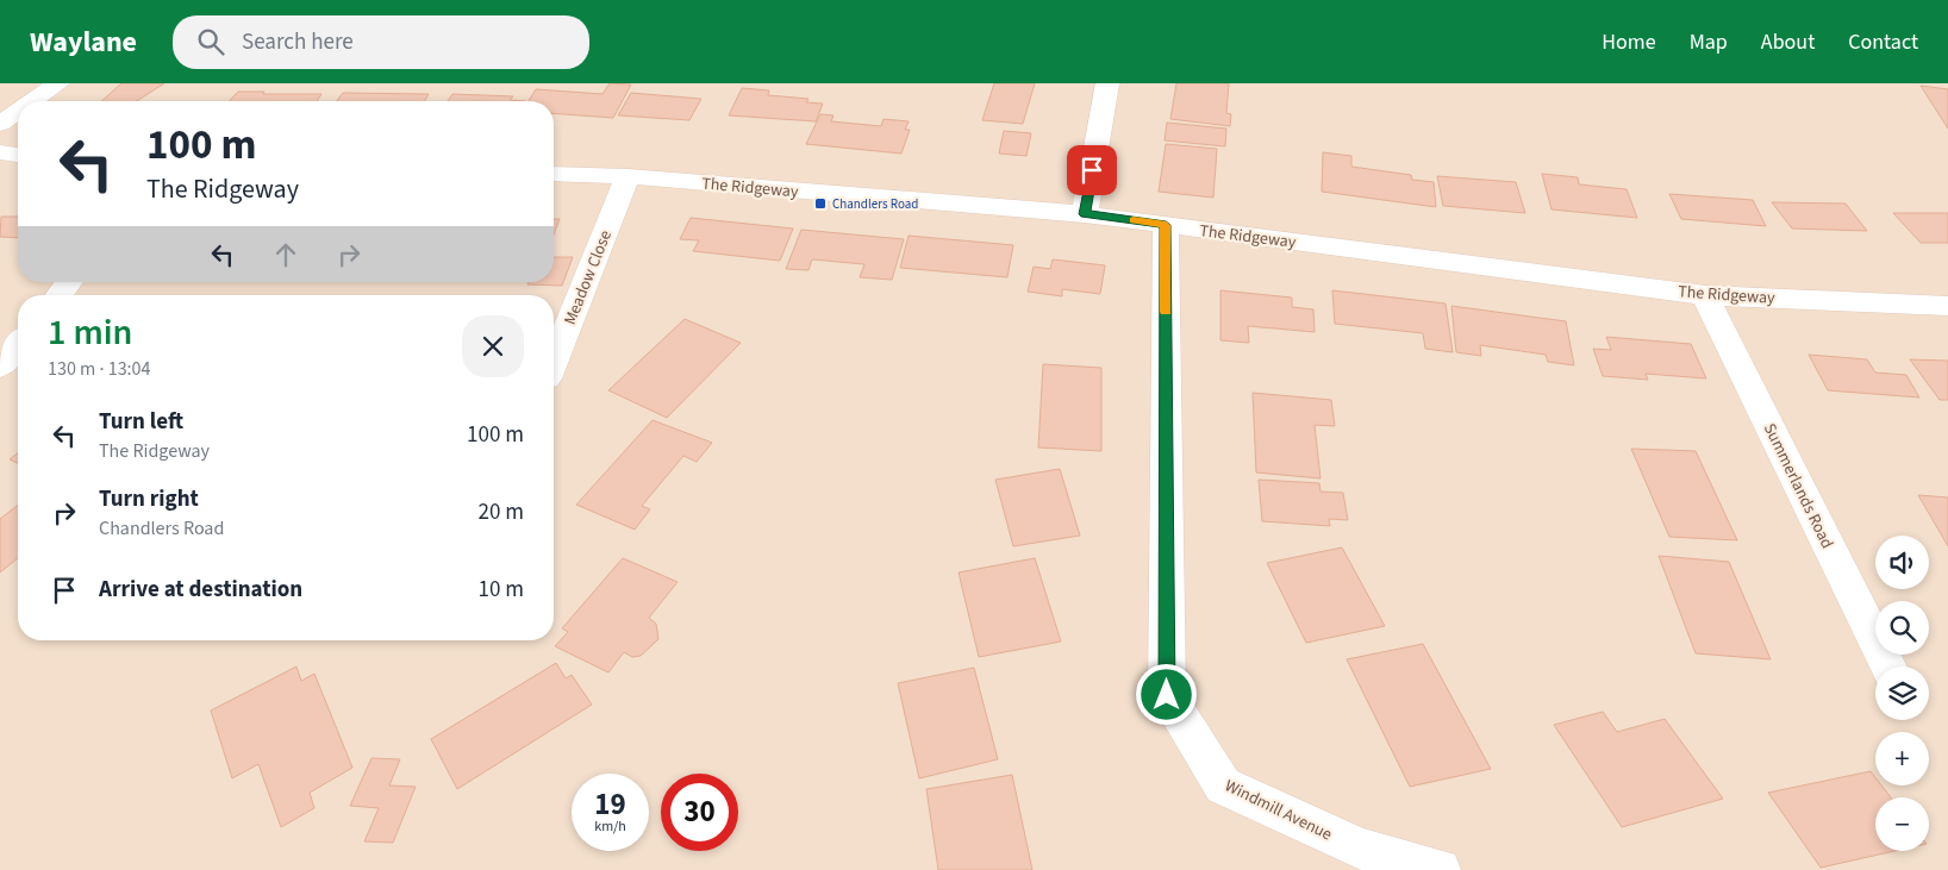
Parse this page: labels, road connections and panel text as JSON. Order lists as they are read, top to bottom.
{
  "streets": {
    "street": [
      "The Ridgeway",
      "Meadow Close",
      "Summerlands Road",
      "Windmill Avenue"
    ]
  },
  "crossings": [
    ["The Ridgeway", "Meadow Close"],
    ["The Ridgeway", "Summerlands Road"],
    ["The Ridgeway", "Windmill Avenue"]
  ],
  "places": {
    "transit": ["Chandlers Road"]
  },
  "page": {
    "header": "Waylane",
    "search": "Search here",
    "nav": [
      "Home",
      "Map",
      "About",
      "Contact"
    ],
    "turn": ["100 m", "The Ridgeway"],
    "heading": ["1 min", "130 m · 13:04"],
    "list": [
      {
        "name": "Turn left",
        "note": "The Ridgeway",
        "value": "100 m"
      },
      {
        "name": "Turn right",
        "note": "Chandlers Road",
        "value": "20 m"
      },
      {
        "name": "Arrive at destination",
        "value": "10 m"
      }
    ],
    "map_buttons": ["+", "−"],
    "speed": "19 km/h",
    "limit": "30"
  }
}
